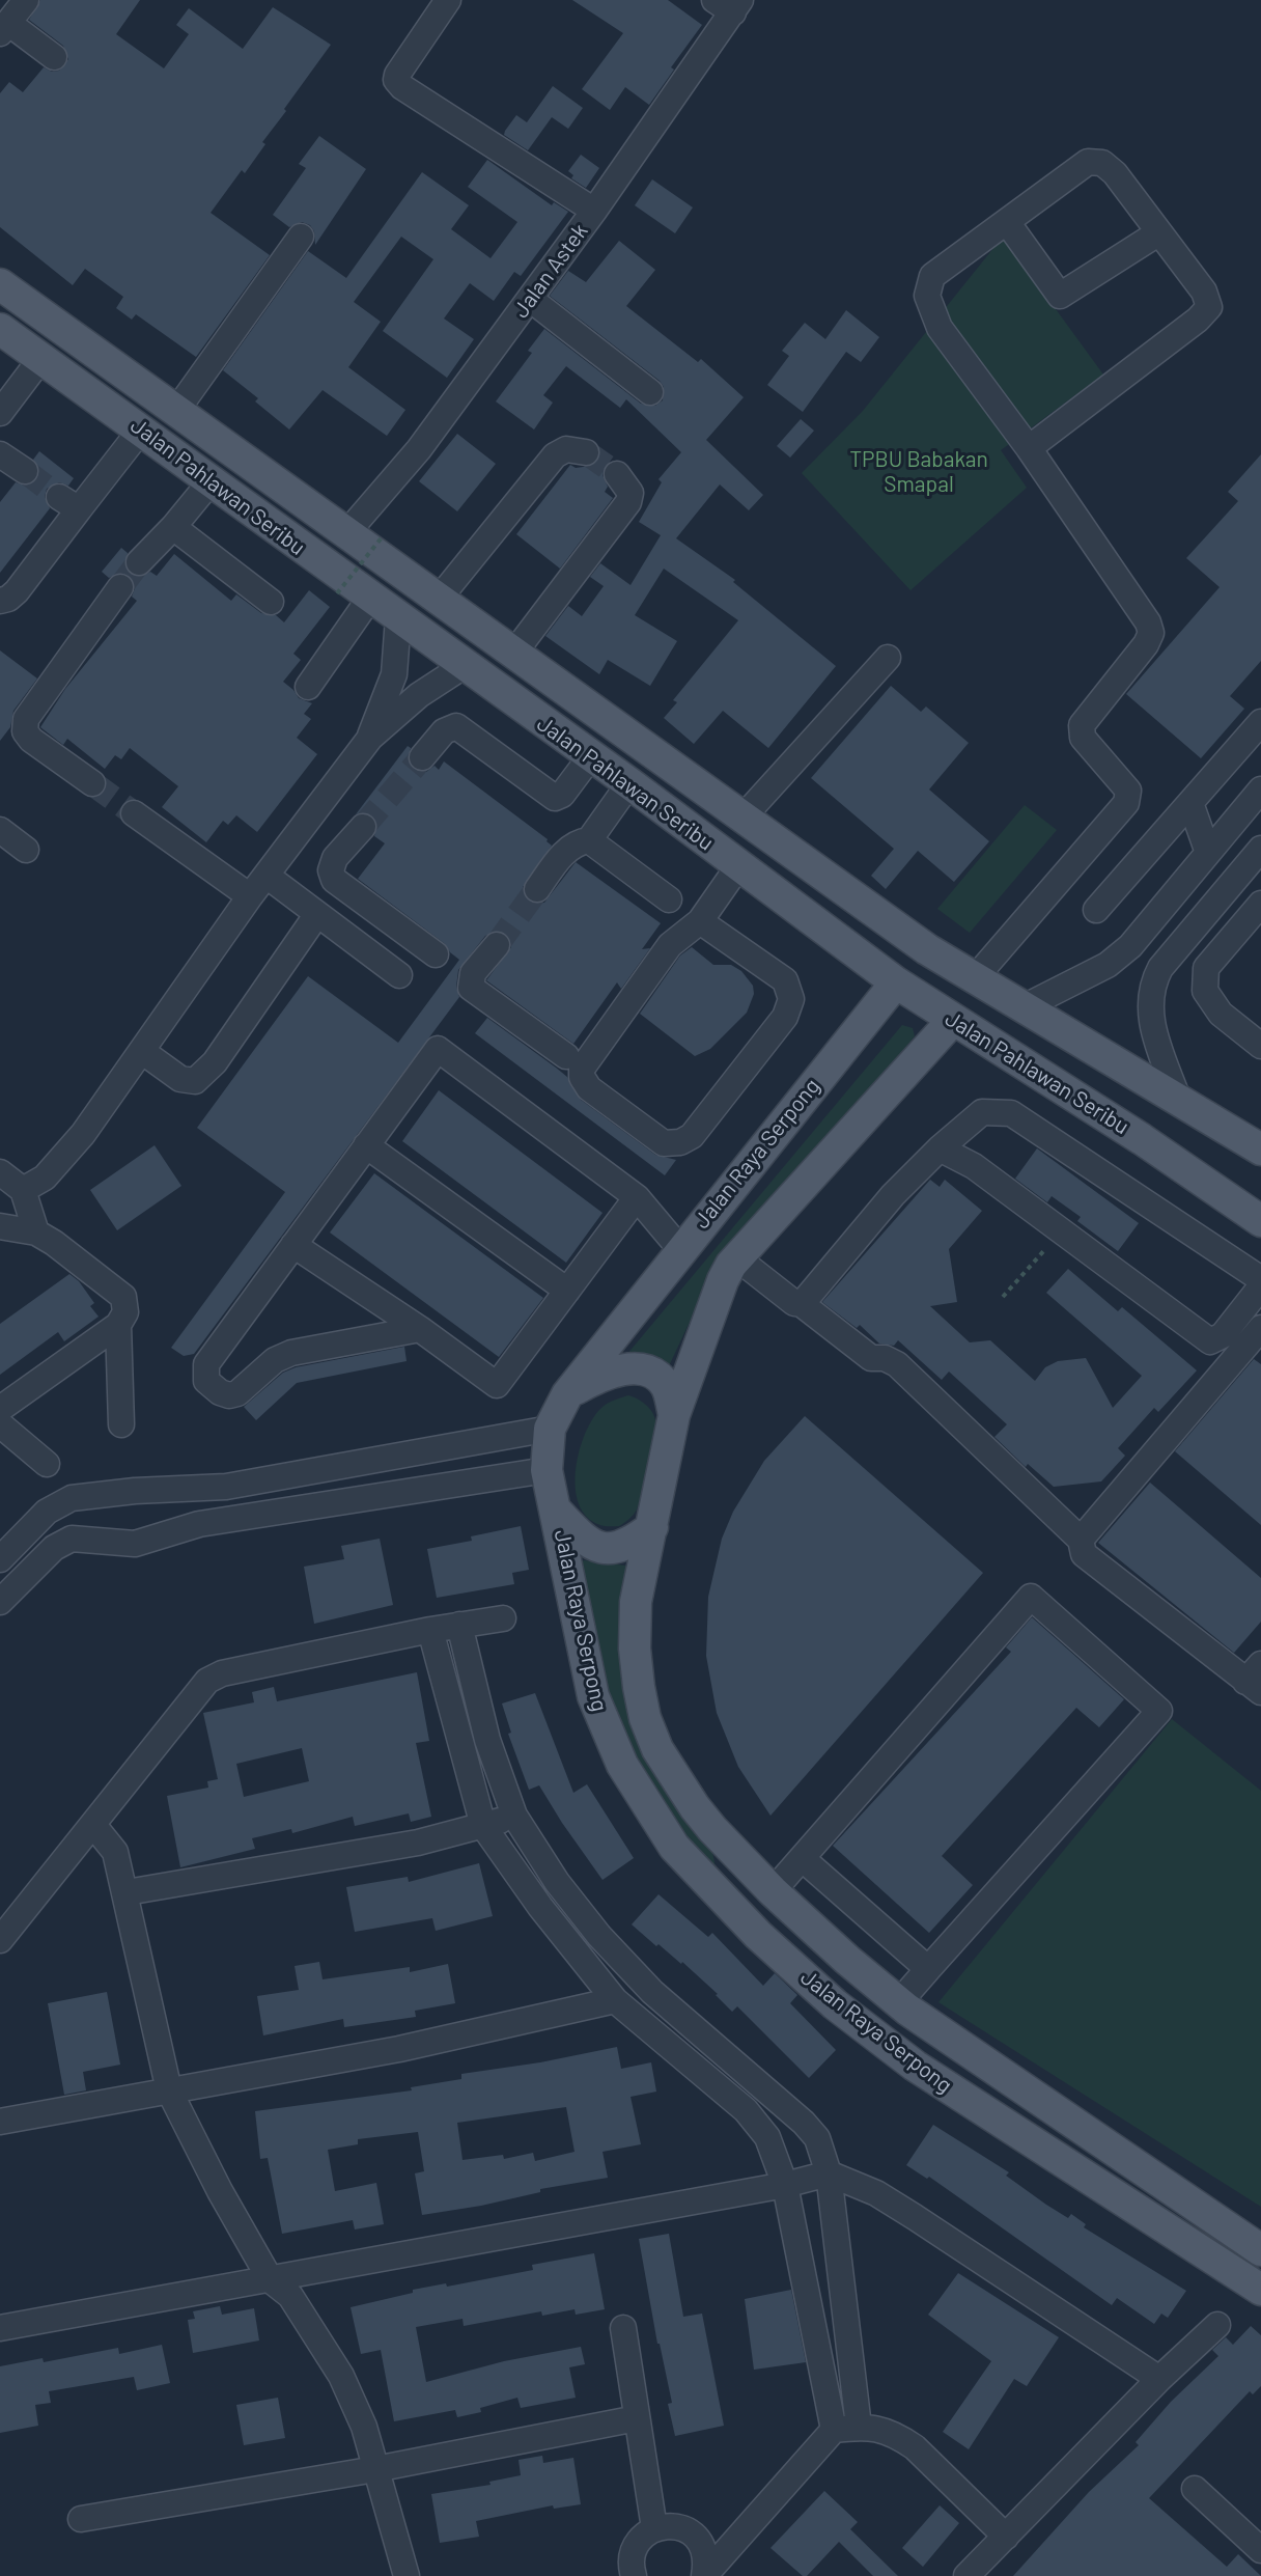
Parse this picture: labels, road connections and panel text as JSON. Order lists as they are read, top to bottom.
{
  "streets": {
    "main road": ["Jalan Pahlawan Seribu", "Jalan Raya Serpong"],
    "street": ["Jalan Astek"]
  },
  "crossings": [
    ["Jalan Astek", "Jalan Pahlawan Seribu"],
    ["Jalan Pahlawan Seribu", "Jalan Raya Serpong"]
  ],
  "parks": ["TPBU Babakan Smapal"]
}
